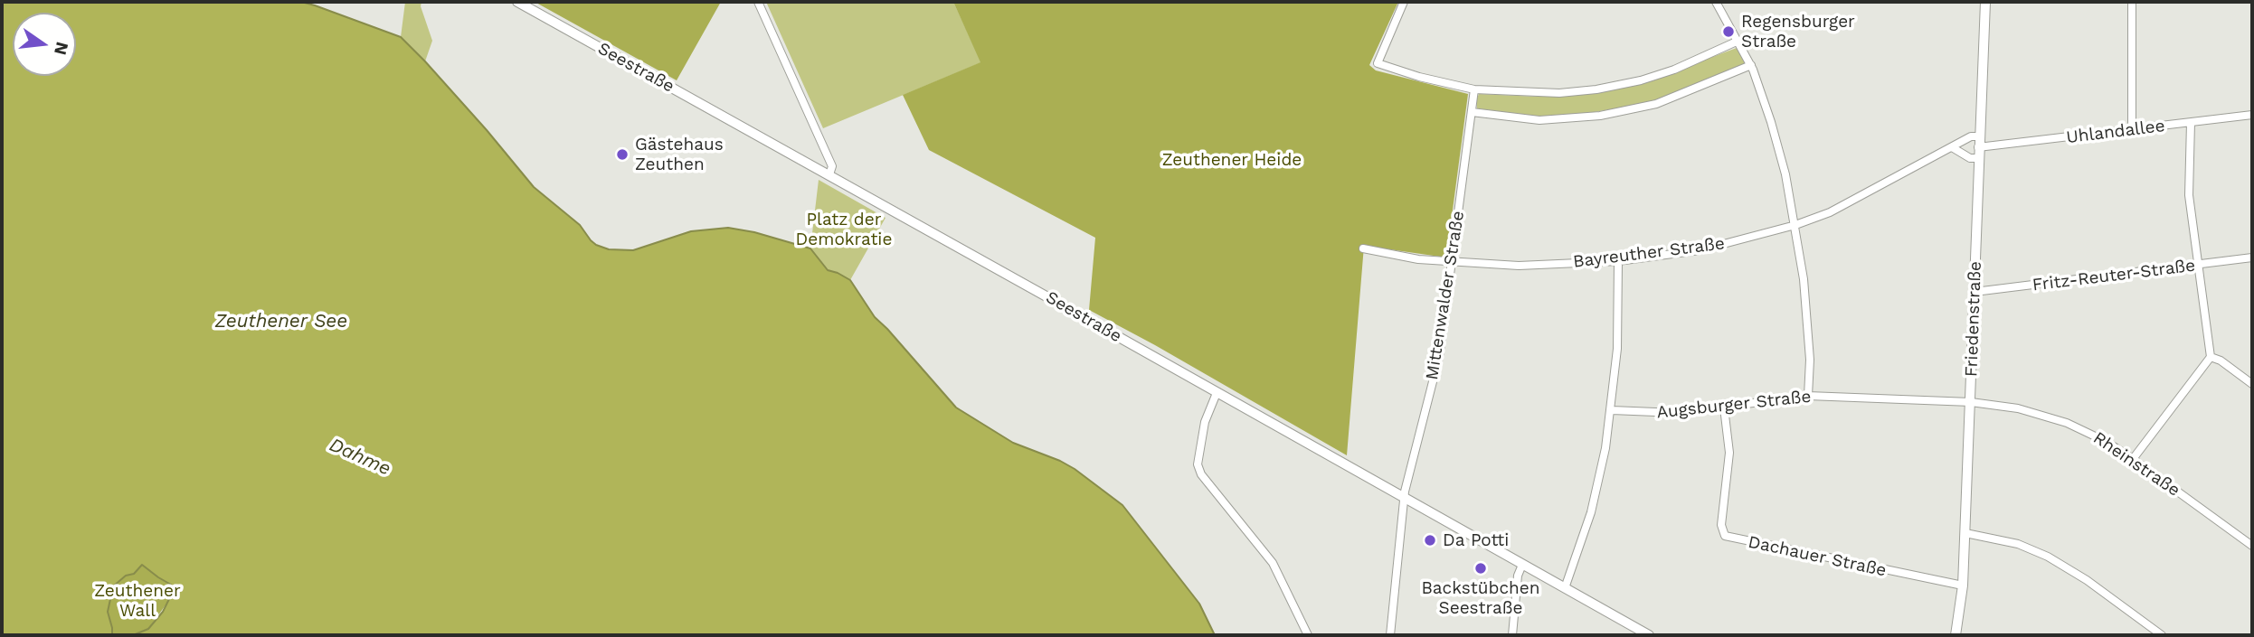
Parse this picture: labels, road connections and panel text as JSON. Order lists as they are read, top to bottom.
{
  "streets": {
    "main road": ["Seestraße", "Friedenstraße"],
    "street": [
      "Uhlandallee",
      "Bayreuther Straße",
      "Fritz-Reuter-Straße",
      "Mittenwalder Straße",
      "Augsburger Straße",
      "Rheinstraße",
      "Dachauer Straße"
    ]
  },
  "crossings": [
    ["Seestraße", "Mittenwalder Straße"],
    ["Uhlandallee", "Friedenstraße"],
    ["Bayreuther Straße", "Mittenwalder Straße"],
    ["Bayreuther Straße", "Friedenstraße"],
    ["Fritz-Reuter-Straße", "Friedenstraße"],
    ["Friedenstraße", "Augsburger Straße"],
    ["Friedenstraße", "Rheinstraße"],
    ["Friedenstraße", "Dachauer Straße"],
    ["Augsburger Straße", "Rheinstraße"],
    ["Augsburger Straße", "Dachauer Straße"]
  ],
  "water": ["Zeuthener See", "Dahme"],
  "parks": ["Zeuthener Heide", "Platz der Demokratie", "Zeuthener Wall"],
  "places": [
    "Regensburger Straße",
    "Gästehaus Zeuthen",
    "Da Potti",
    "Backstübchen Seestraße"
  ],
  "north": "right"
}
